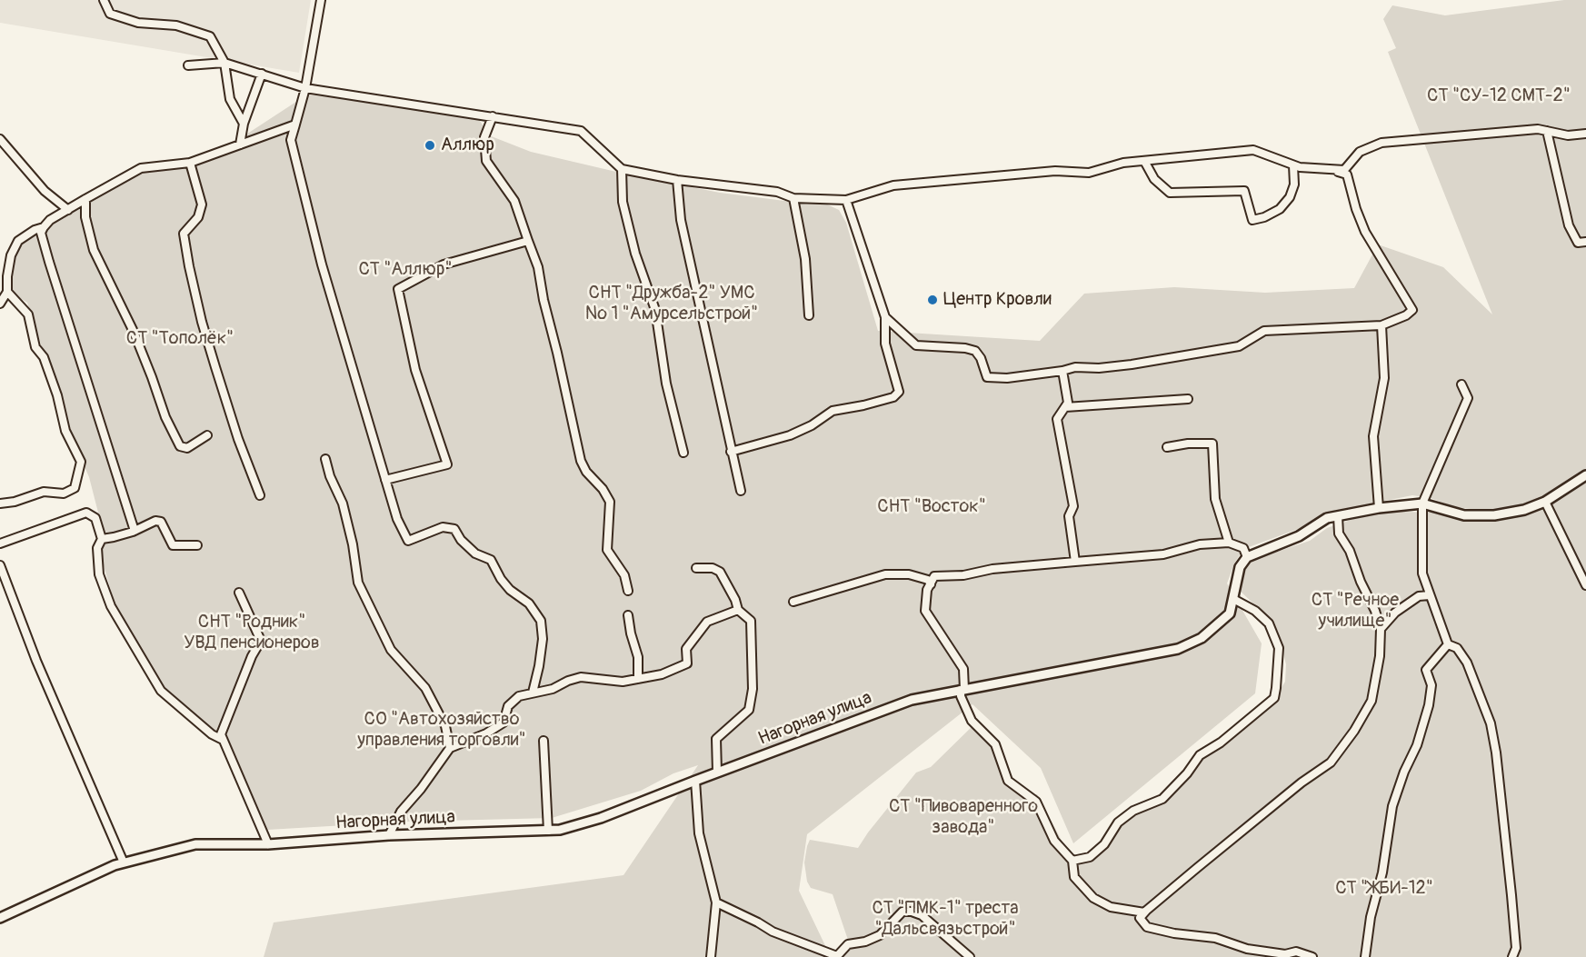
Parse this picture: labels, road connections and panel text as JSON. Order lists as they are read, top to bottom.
{
  "streets": {
    "street": ["Нагорная улица"]
  },
  "parks": [
    "СТ \"СУ-12 СМТ-2\"",
    "СТ \"Аллюр\"",
    "СНТ \"Дружба-2\" УМС № 1 \"Амурсельстрой\"",
    "СТ \"Тополёк\"",
    "СНТ \"Восток\"",
    "СТ \"Речное училище\"",
    "СНТ \"Родник\" УВД пенсионеров",
    "СО \"Автохозяйство управления торговли\"",
    "СТ \"Пивоваренного завода\"",
    "СТ \"ЖБИ-12\"",
    "СТ \"ПМК-1\" треста \"Дальсвязьстрой\""
  ],
  "places": ["Аллюр", "Центр Кровли"]
}
